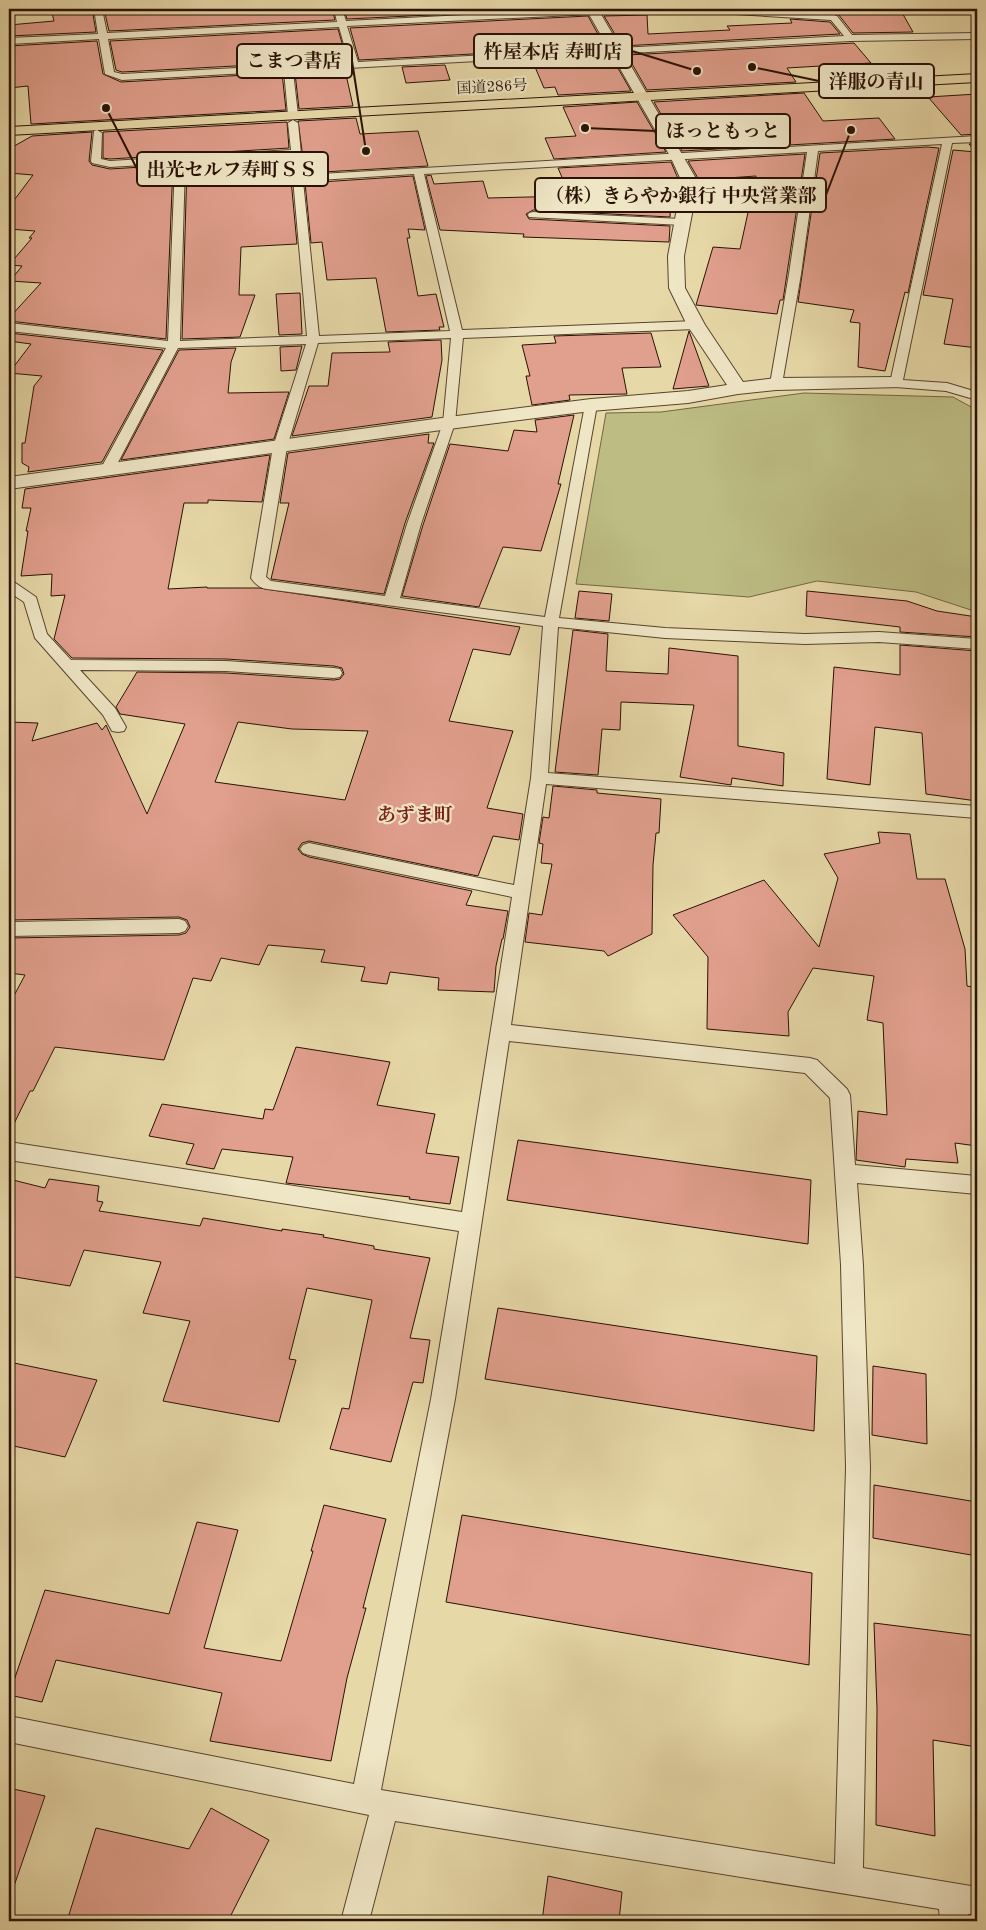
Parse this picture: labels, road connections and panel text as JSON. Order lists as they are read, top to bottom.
{
  "streets": {
    "highway": ["国道286号"]
  },
  "districts": ["あずま町"],
  "places": [
    "洋服の青山",
    "杵屋本店 寿町店",
    "出光セルフ寿町ＳＳ",
    "ほっともっと",
    "（株）きらやか銀行 中央営業部",
    "こまつ書店"
  ]
}
